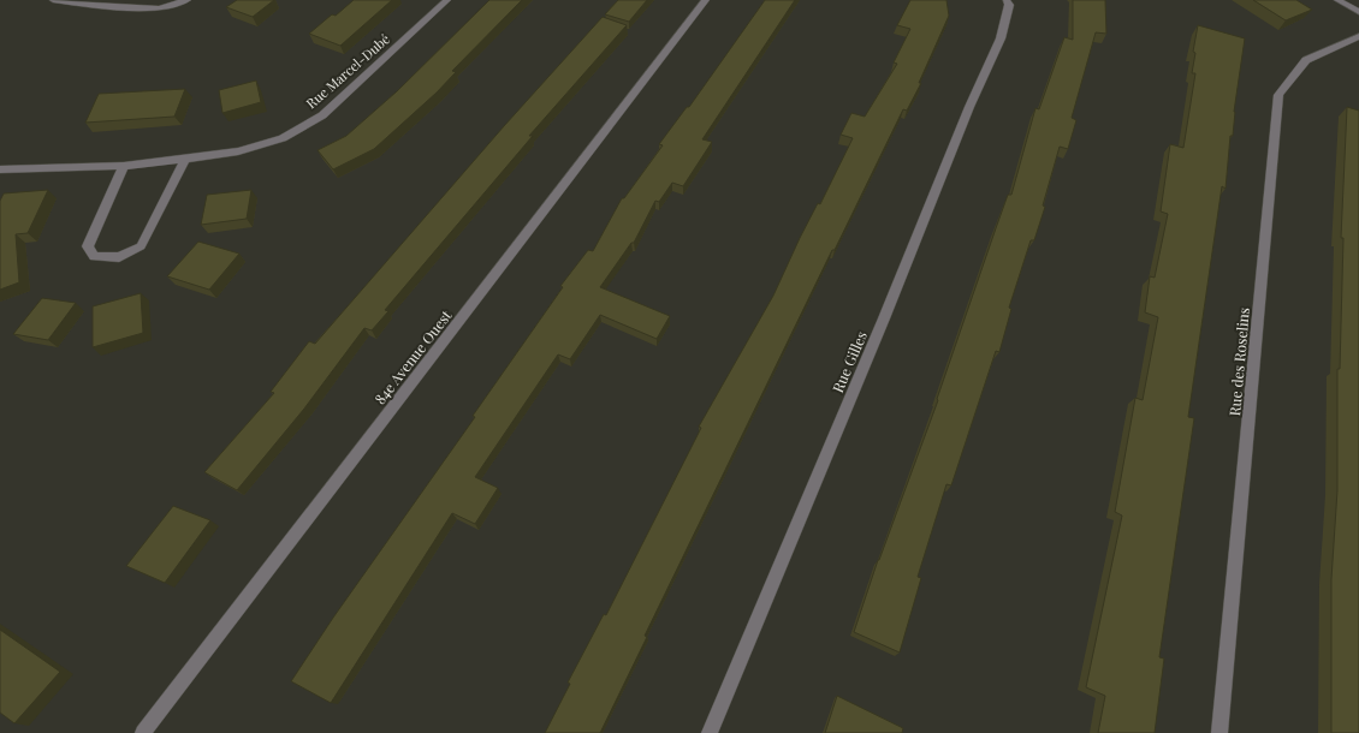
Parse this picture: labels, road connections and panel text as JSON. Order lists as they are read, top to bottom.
{
  "streets": {
    "street": [
      "Rue Marcel-Dubé",
      "84e Avenue Ouest",
      "Rue Gilles",
      "Rue des Roselins"
    ]
  }
}
